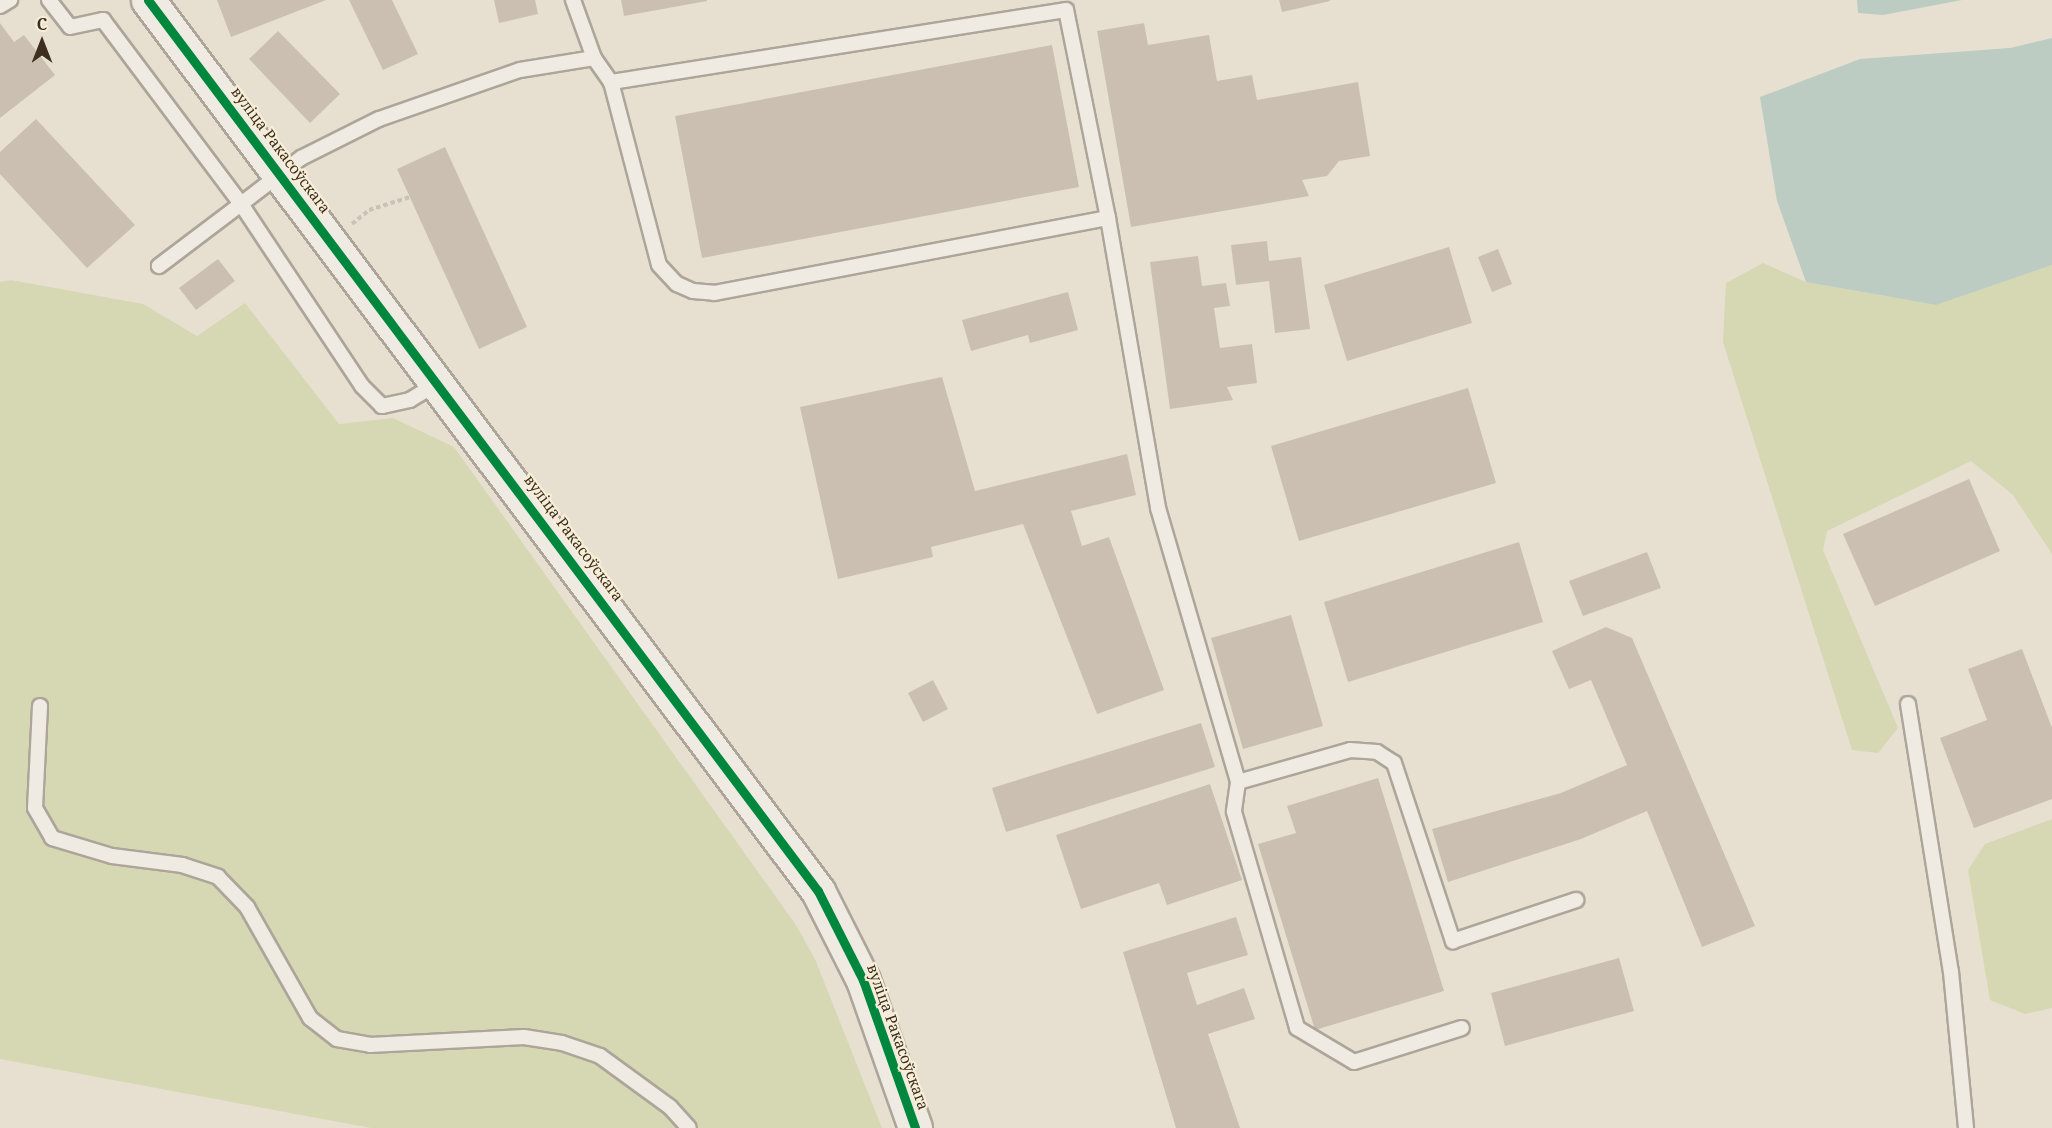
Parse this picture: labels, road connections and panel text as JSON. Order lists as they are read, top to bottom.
{
  "streets": {
    "street": ["вуліца Ракасоўскага"]
  },
  "north": "top"
}
